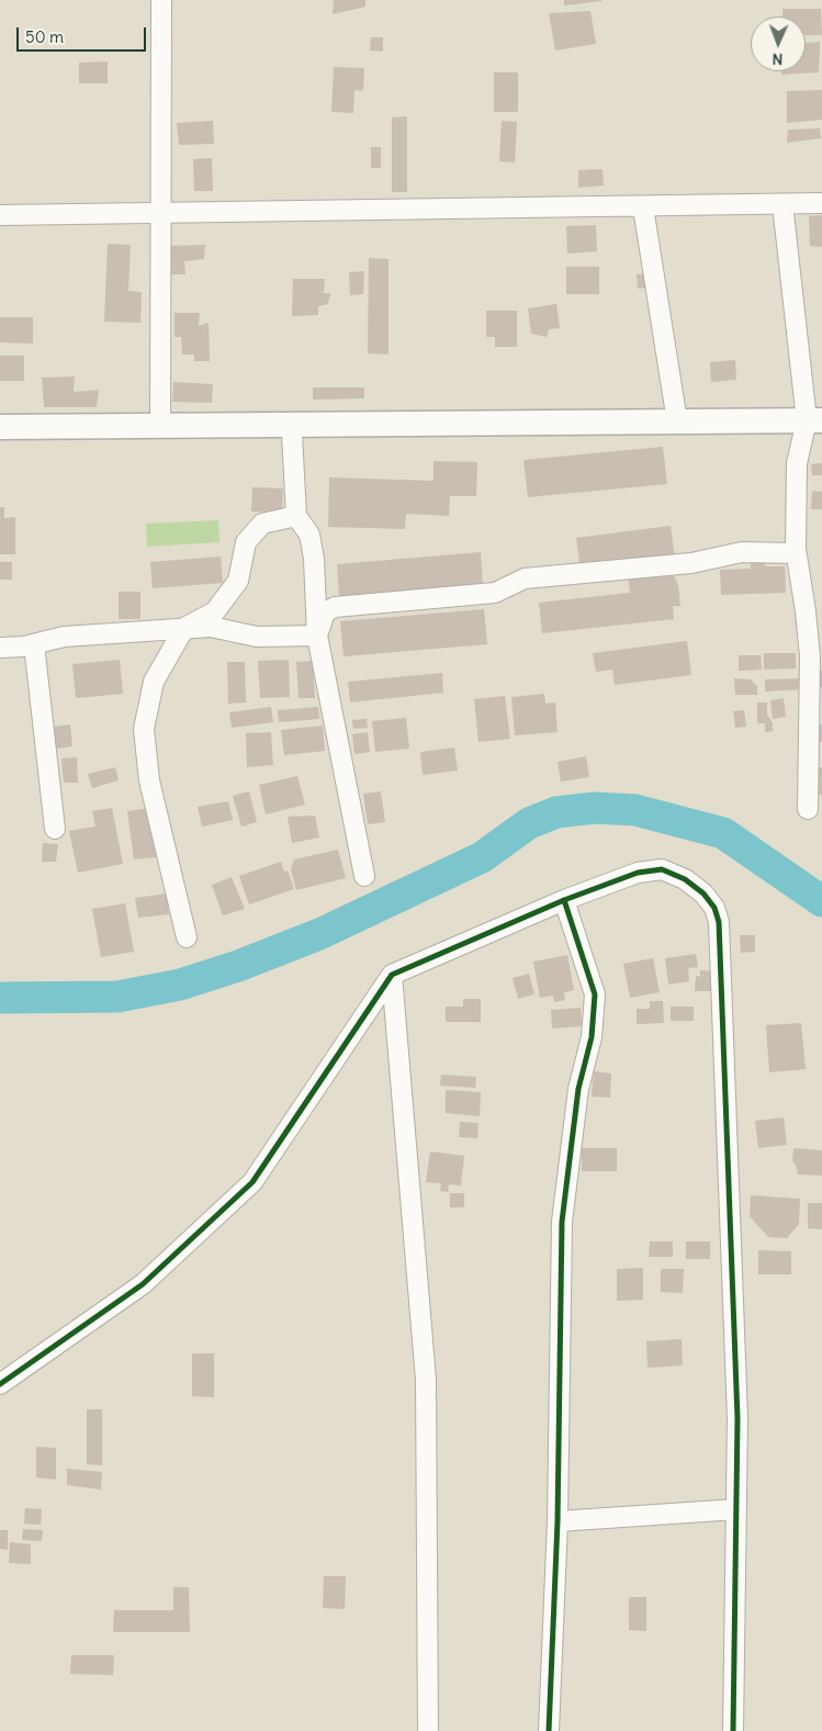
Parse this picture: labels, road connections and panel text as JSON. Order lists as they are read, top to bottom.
{
  "scale_bar": "50 m",
  "north": "bottom"
}
